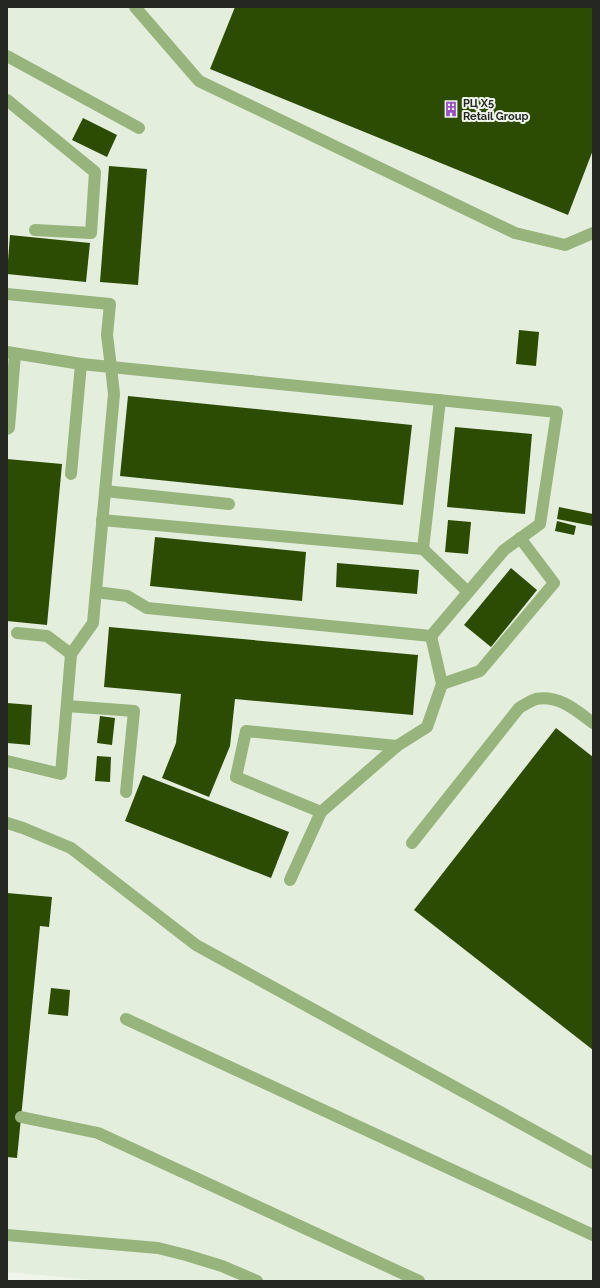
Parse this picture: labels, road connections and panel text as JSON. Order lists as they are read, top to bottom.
{
  "places": {
    "building": ["РЦ X5 Retail Group"]
  }
}
